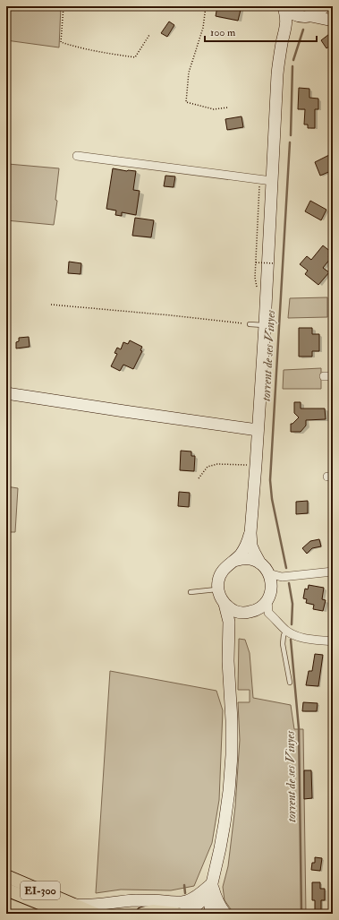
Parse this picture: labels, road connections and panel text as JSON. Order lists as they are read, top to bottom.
{
  "streets": {
    "main road": ["EI-300"]
  },
  "water": ["torrent de ses Vinyes"],
  "scale_bar": "100 m"
}
